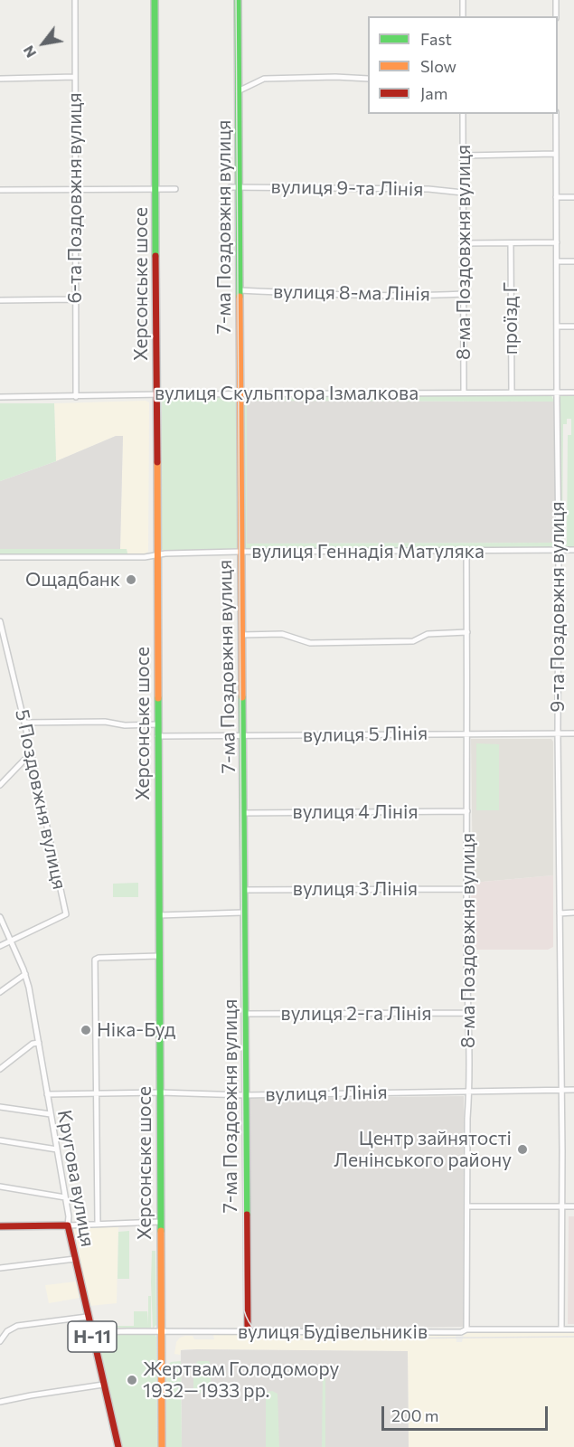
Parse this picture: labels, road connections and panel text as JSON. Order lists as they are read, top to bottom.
{
  "streets": {
    "main road": [
      "7-ма Поздовжня вулиця",
      "Херсонське шосе",
      "Кругова вулиця",
      "Н-11"
    ],
    "street": [
      "вулиця 9-та Лінія",
      "6-та Поздовжня вулиця",
      "8-ма Поздовжня вулиця",
      "вулиця 8-ма Лінія",
      "проїзд Г",
      "вулиця Скульптора Ізмалкова",
      "вулиця Геннадія Матуляка",
      "9-та Поздовжня вулиця",
      "вулиця 5 Лінія",
      "5 Поздовжня вулиця",
      "вулиця 4 Лінія",
      "вулиця 3 Лінія",
      "вулиця 2-га Лінія",
      "вулиця 1 Лінія",
      "вулиця Будівельників"
    ]
  },
  "crossings": [
    ["вулиця 9-та Лінія", "7-ма Поздовжня вулиця"],
    ["вулиця 9-та Лінія", "8-ма Поздовжня вулиця"],
    ["6-та Поздовжня вулиця", "вулиця Скульптора Ізмалкова"],
    ["7-ма Поздовжня вулиця", "вулиця 8-ма Лінія"],
    ["7-ма Поздовжня вулиця", "вулиця Скульптора Ізмалкова"],
    ["7-ма Поздовжня вулиця", "вулиця Геннадія Матуляка"],
    ["7-ма Поздовжня вулиця", "вулиця 5 Лінія"],
    ["7-ма Поздовжня вулиця", "вулиця 4 Лінія"],
    ["7-ма Поздовжня вулиця", "вулиця 3 Лінія"],
    ["7-ма Поздовжня вулиця", "вулиця 2-га Лінія"],
    ["7-ма Поздовжня вулиця", "вулиця 1 Лінія"],
    ["7-ма Поздовжня вулиця", "вулиця Будівельників"],
    ["8-ма Поздовжня вулиця", "вулиця 8-ма Лінія"],
    ["8-ма Поздовжня вулиця", "вулиця Скульптора Ізмалкова"],
    ["8-ма Поздовжня вулиця", "вулиця Геннадія Матуляка"],
    ["8-ма Поздовжня вулиця", "вулиця 5 Лінія"],
    ["8-ма Поздовжня вулиця", "вулиця 4 Лінія"],
    ["8-ма Поздовжня вулиця", "вулиця 3 Лінія"],
    ["8-ма Поздовжня вулиця", "вулиця 2-га Лінія"],
    ["8-ма Поздовжня вулиця", "вулиця 1 Лінія"],
    ["8-ма Поздовжня вулиця", "вулиця Будівельників"],
    ["Херсонське шосе", "вулиця Скульптора Ізмалкова"],
    ["Херсонське шосе", "вулиця Геннадія Матуляка"],
    ["Херсонське шосе", "вулиця 5 Лінія"],
    ["Херсонське шосе", "вулиця 1 Лінія"],
    ["Херсонське шосе", "вулиця Будівельників"],
    ["проїзд Г", "вулиця Скульптора Ізмалкова"],
    ["вулиця Скульптора Ізмалкова", "9-та Поздовжня вулиця"],
    ["вулиця Геннадія Матуляка", "9-та Поздовжня вулиця"],
    ["9-та Поздовжня вулиця", "вулиця 5 Лінія"],
    ["9-та Поздовжня вулиця", "вулиця 1 Лінія"],
    ["9-та Поздовжня вулиця", "вулиця Будівельників"],
    ["5 Поздовжня вулиця", "Кругова вулиця"],
    ["вулиця 1 Лінія", "Кругова вулиця"],
    ["Кругова вулиця", "вулиця Будівельників"]
  ],
  "places": [
    "Ощадбанк",
    "Ніка-Буд",
    "Центр зайнятості Ленінського району",
    "Жертвам Голодомору 1932—1933 рр."
  ],
  "legend": ["Fast", "Slow", "Jam"],
  "scale_bar": "200 m",
  "north": "bottom left"
}
